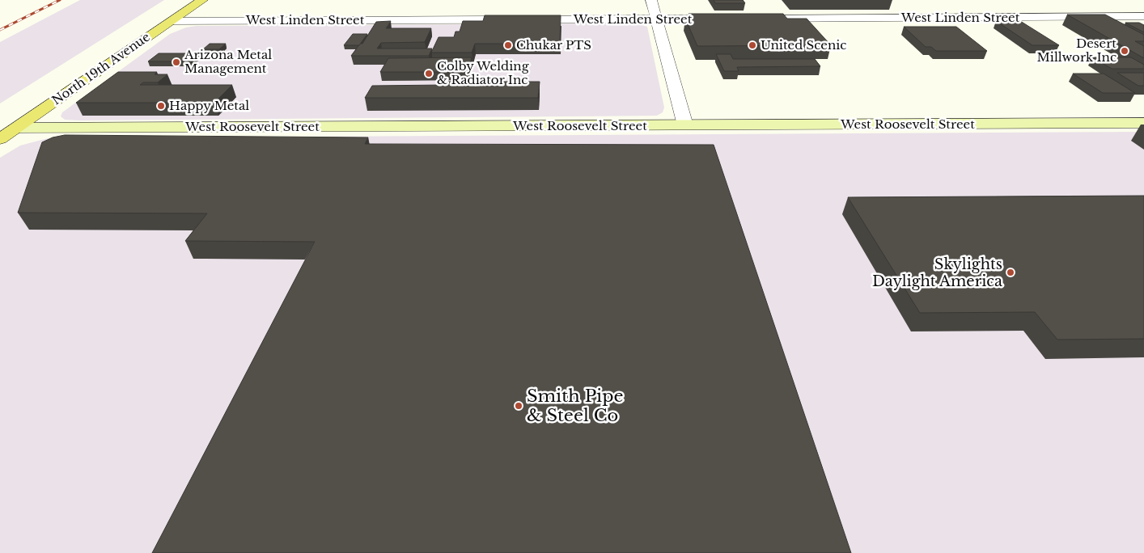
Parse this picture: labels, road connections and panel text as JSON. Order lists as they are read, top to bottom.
{
  "streets": {
    "main road": ["North 19th Avenue"],
    "street": ["West Linden Street", "West Roosevelt Street"]
  },
  "crossings": [
    ["West Linden Street", "North 19th Avenue"],
    ["North 19th Avenue", "West Roosevelt Street"]
  ],
  "places": [
    "Chukar PTS",
    "United Scenic",
    "Desert Millwork Inc",
    "Arizona Metal Management",
    "Colby Welding & Radiator Inc",
    "Happy Metal",
    "Skylights Daylight America",
    "Smith Pipe & Steel Co"
  ]
}
